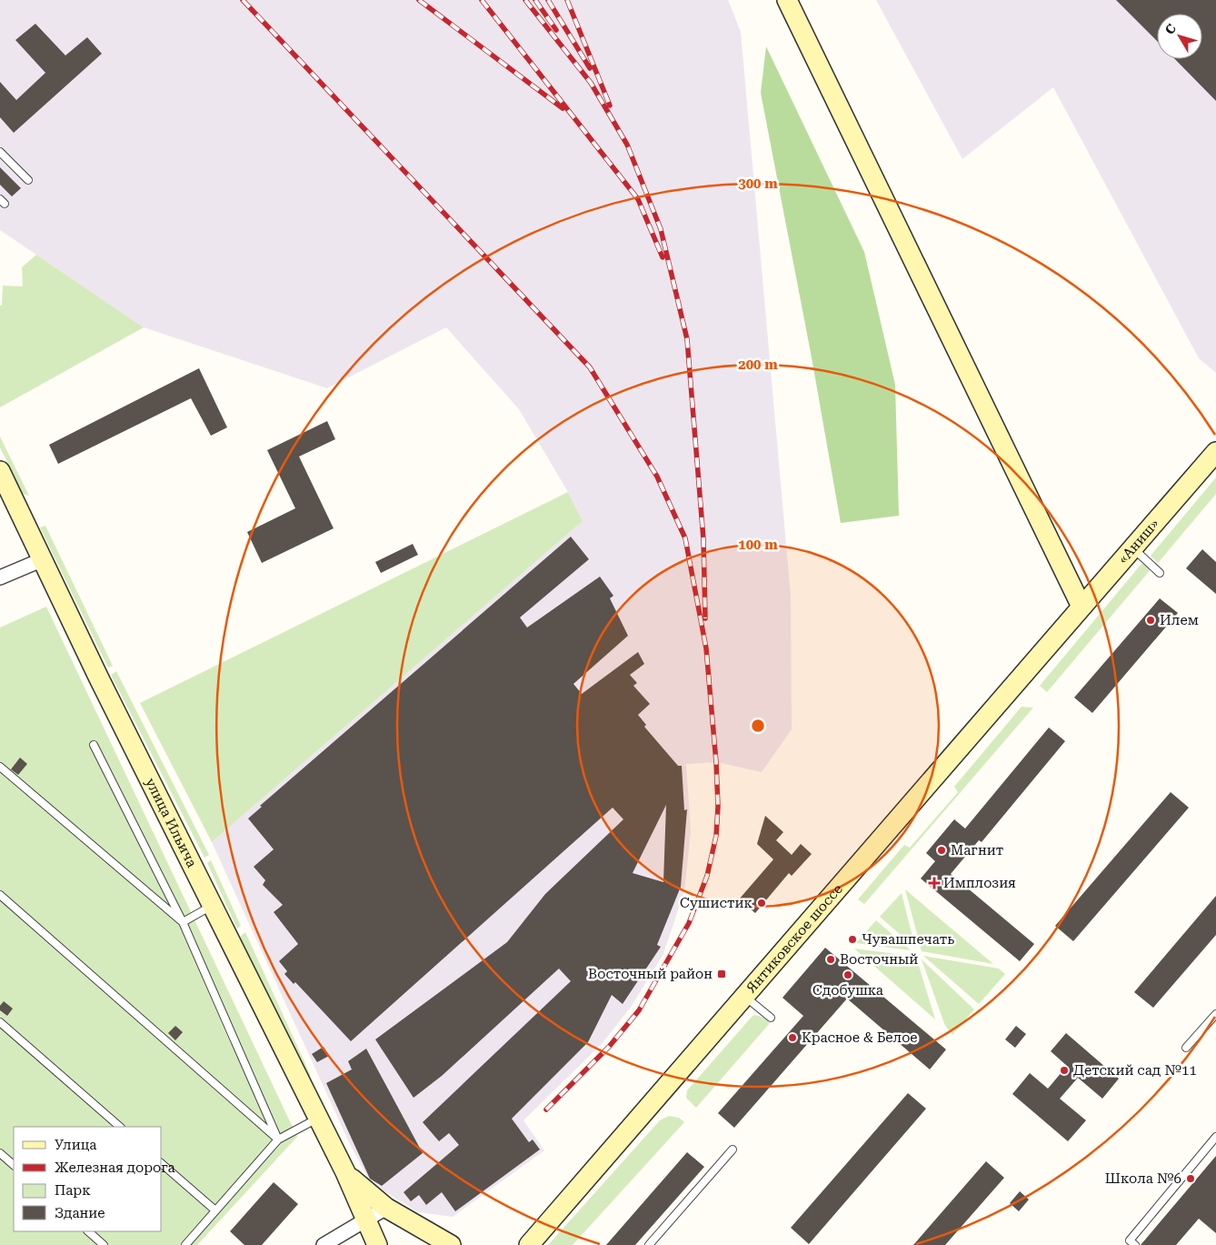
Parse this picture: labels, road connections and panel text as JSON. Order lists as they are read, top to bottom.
{
  "streets": {
    "street": ["«Аниш»", "улица Ильича", "Янтиковское шоссе"]
  },
  "crossings": [
    ["«Аниш»", "Янтиковское шоссе"]
  ],
  "places": {
    "other": [
      "Илем",
      "Магнит",
      "Сушистик",
      "Чувашпечать",
      "Восточный",
      "Сдобушка",
      "Красное & Белое",
      "Детский сад №11",
      "Школа №6"
    ],
    "health": ["Имплозия"],
    "transit": ["Восточный район"]
  },
  "legend": [
    "Улица",
    "Железная дорога",
    "Парк",
    "Здание"
  ],
  "north": "top left",
  "rings": ["300 m", "200 m", "100 m"]
}
